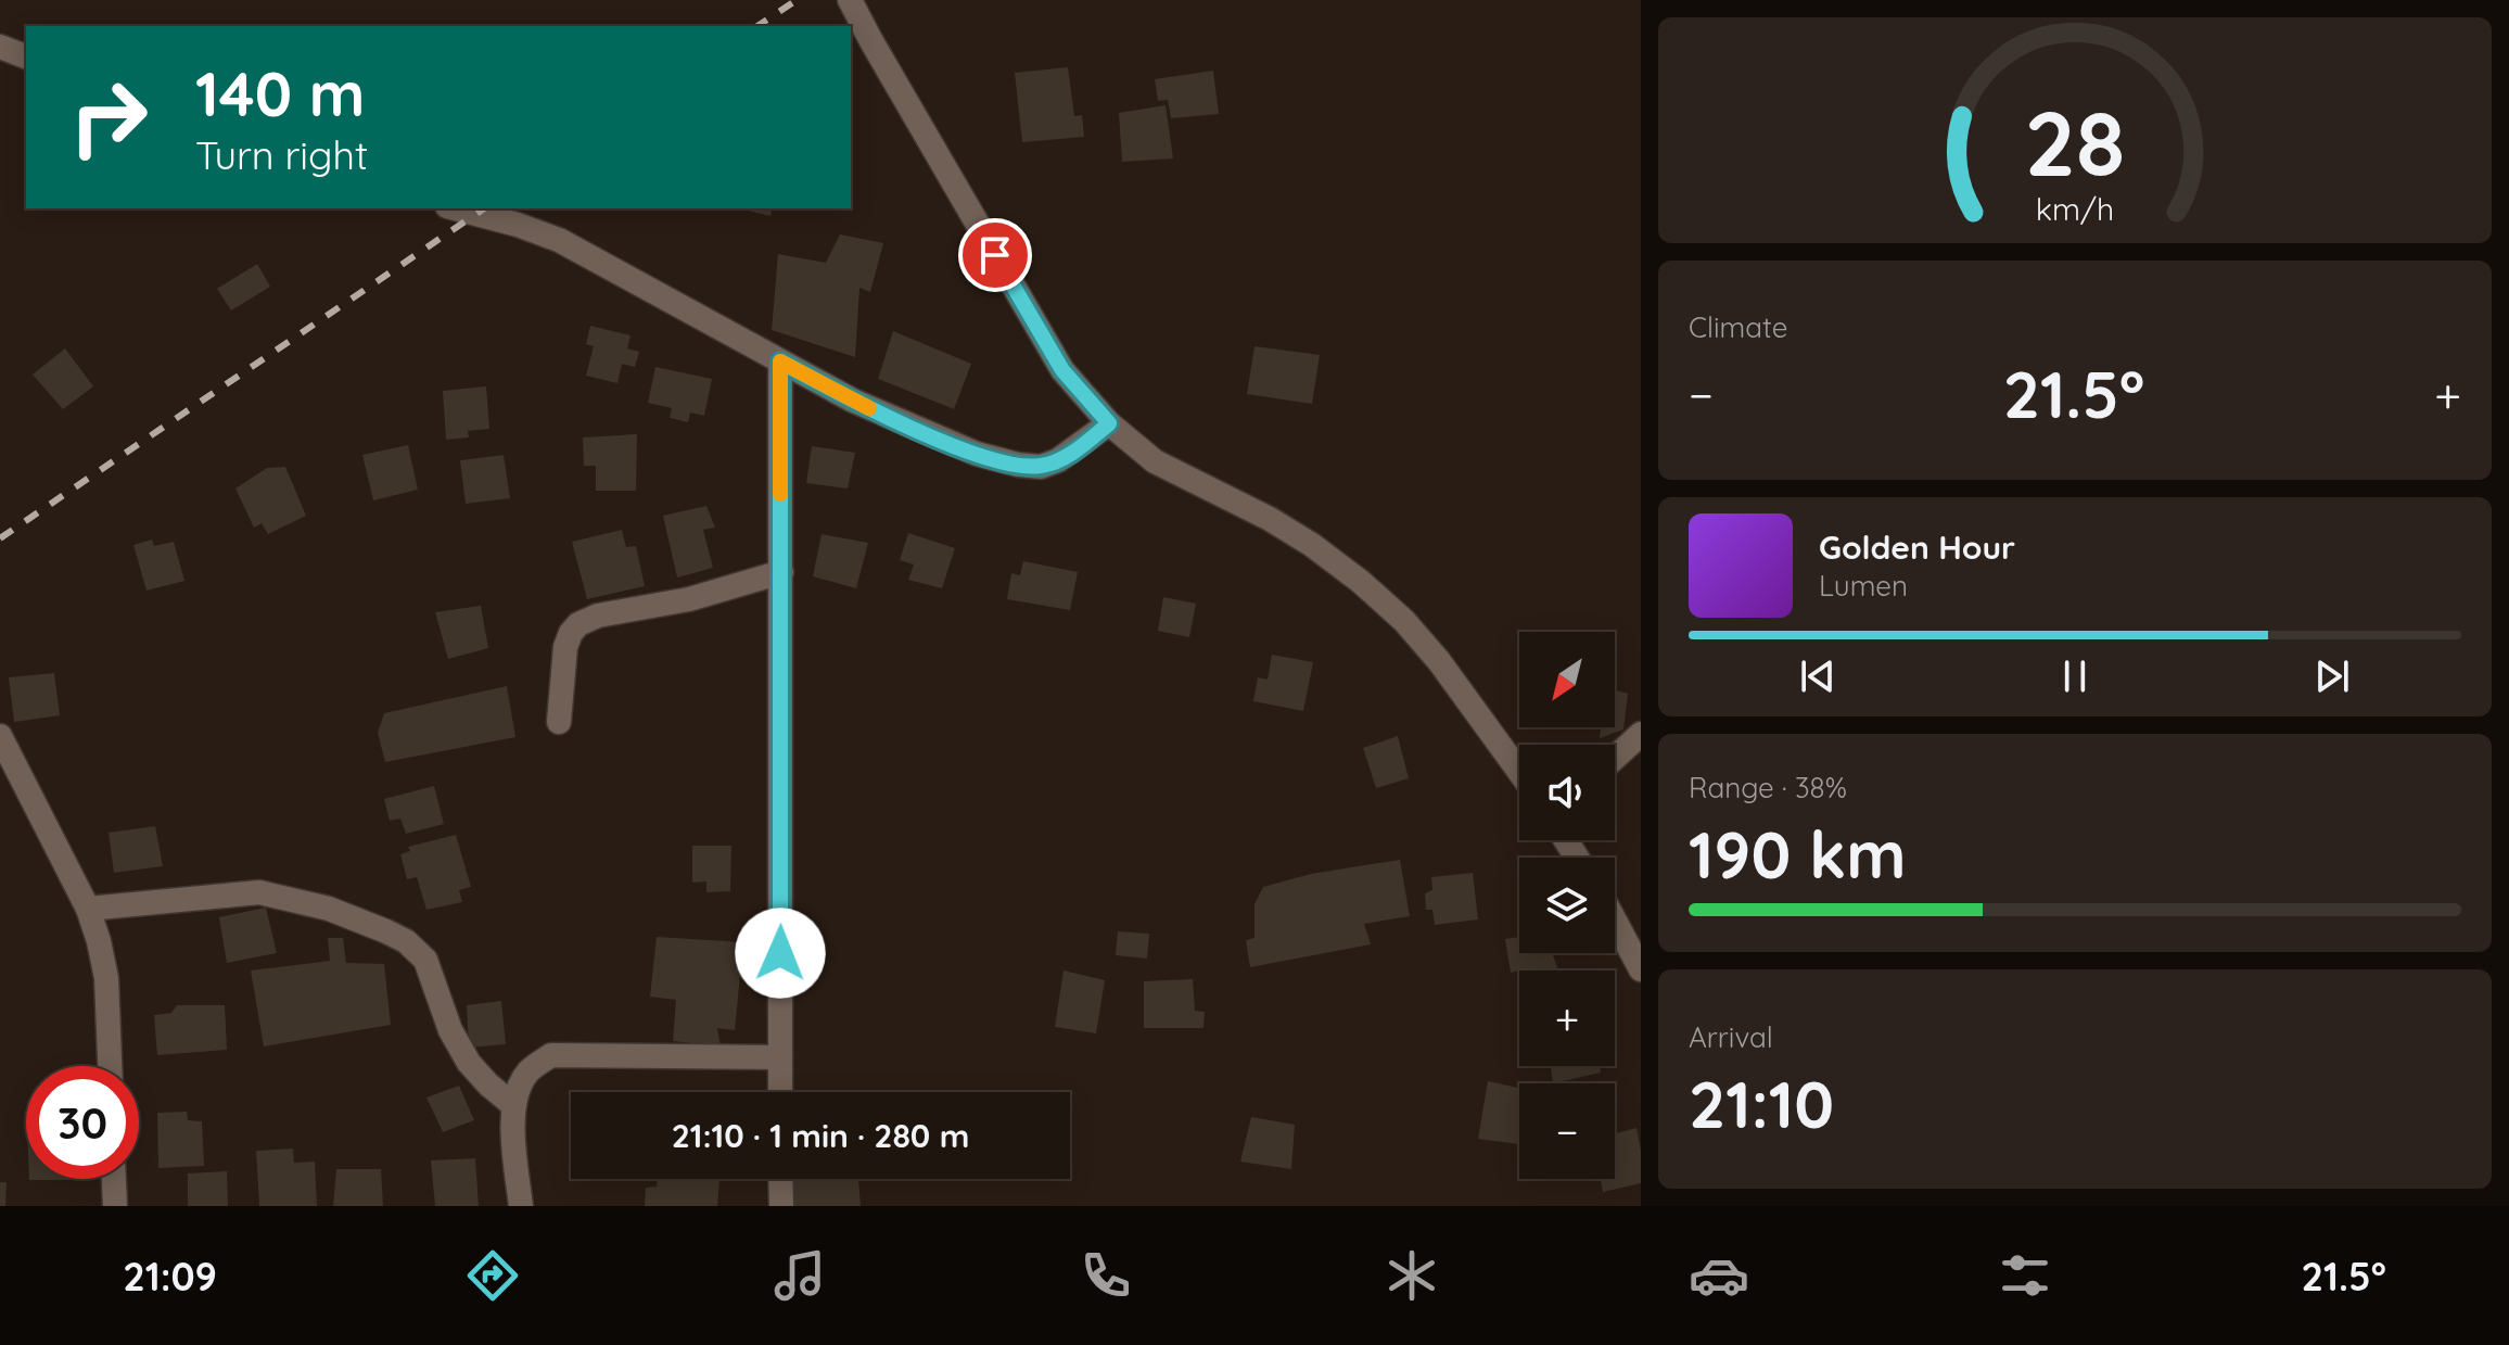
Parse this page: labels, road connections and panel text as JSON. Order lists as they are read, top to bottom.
{
  "north": "bottom left",
  "page": {
    "turn": ["140 m", "Turn right"],
    "tile": [
      "Climate",
      ["Range · 38%", "190 km"],
      ["Arrival", "21:10"]
    ],
    "heat": ["−", "21.5°", "+"],
    "song": ["Golden Hour", "Lumen"],
    "map_buttons": ["+", "−"],
    "limit": "30",
    "trip": "21:10 · 1 min · 280 m",
    "tabs": ["21:09", "21.5°"],
    "gauge": ["28", "km/h"]
  }
}
